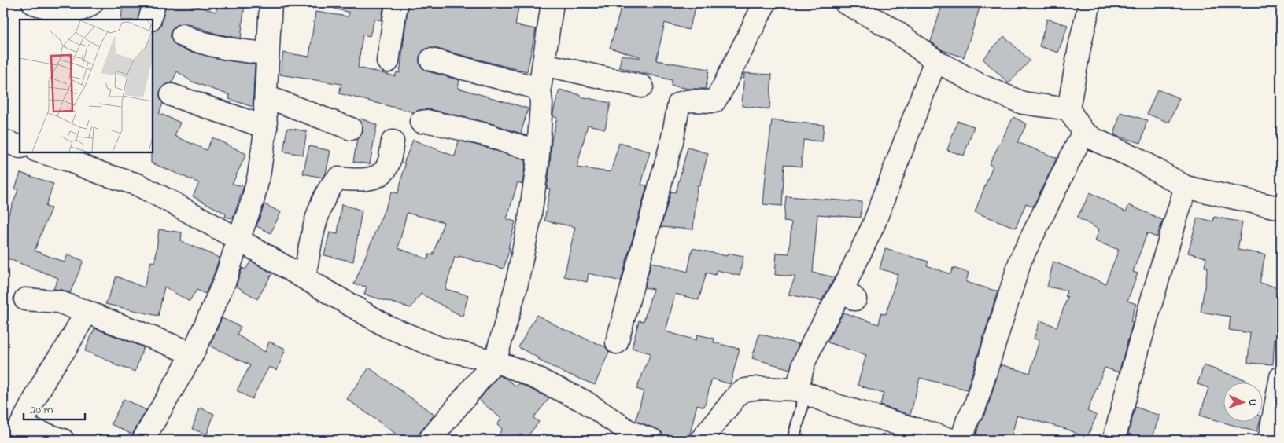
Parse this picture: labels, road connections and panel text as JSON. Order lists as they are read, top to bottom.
{
  "scale_bar": "20 m",
  "north": "right"
}
